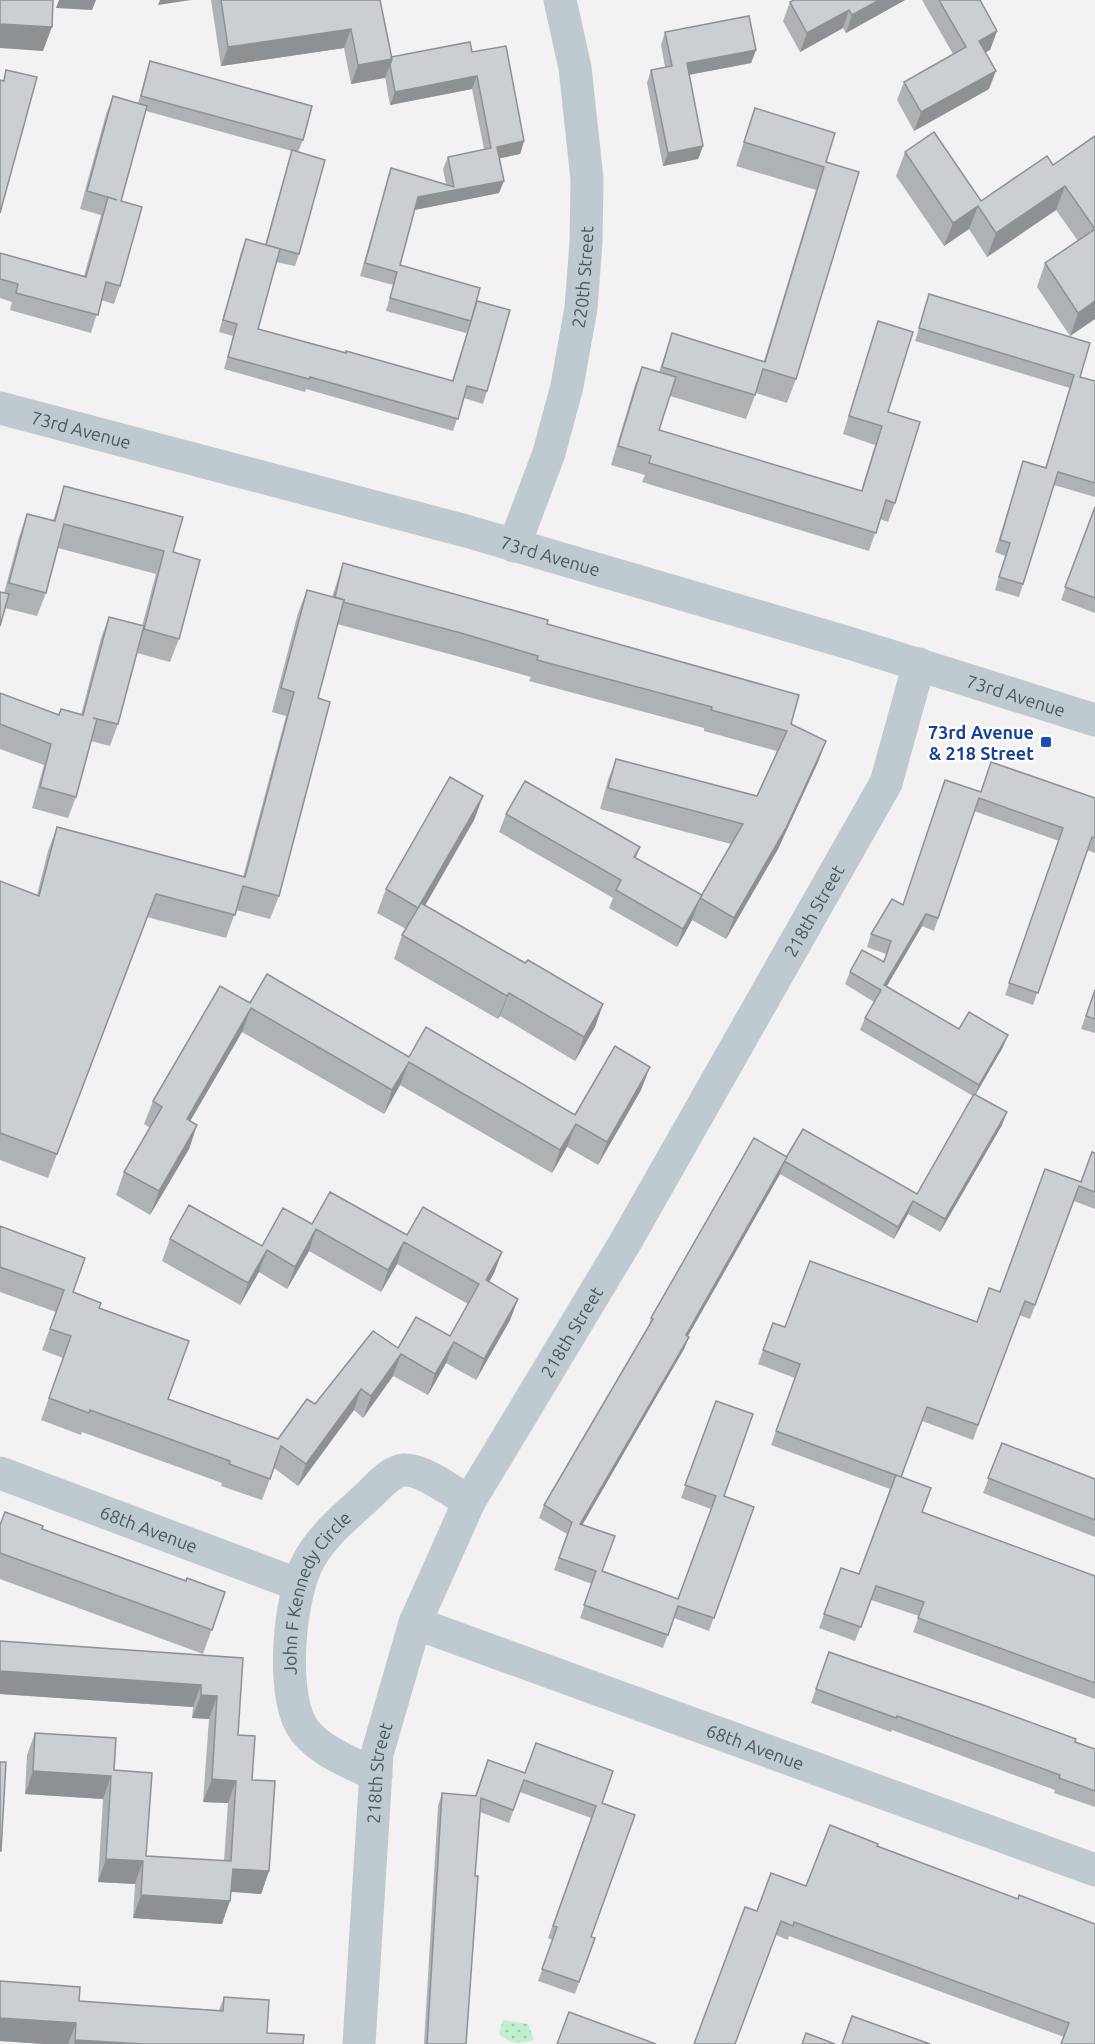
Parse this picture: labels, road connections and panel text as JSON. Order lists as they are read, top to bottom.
{
  "streets": {
    "street": [
      "220th Street",
      "73rd Avenue",
      "218th Street",
      "68th Avenue",
      "John F Kennedy Circle"
    ]
  },
  "crossings": [
    ["220th Street", "73rd Avenue"],
    ["73rd Avenue", "218th Street"],
    ["218th Street", "68th Avenue"],
    ["218th Street", "John F Kennedy Circle"],
    ["68th Avenue", "John F Kennedy Circle"]
  ],
  "places": {
    "transit": ["73rd Avenue & 218 Street"]
  }
}
